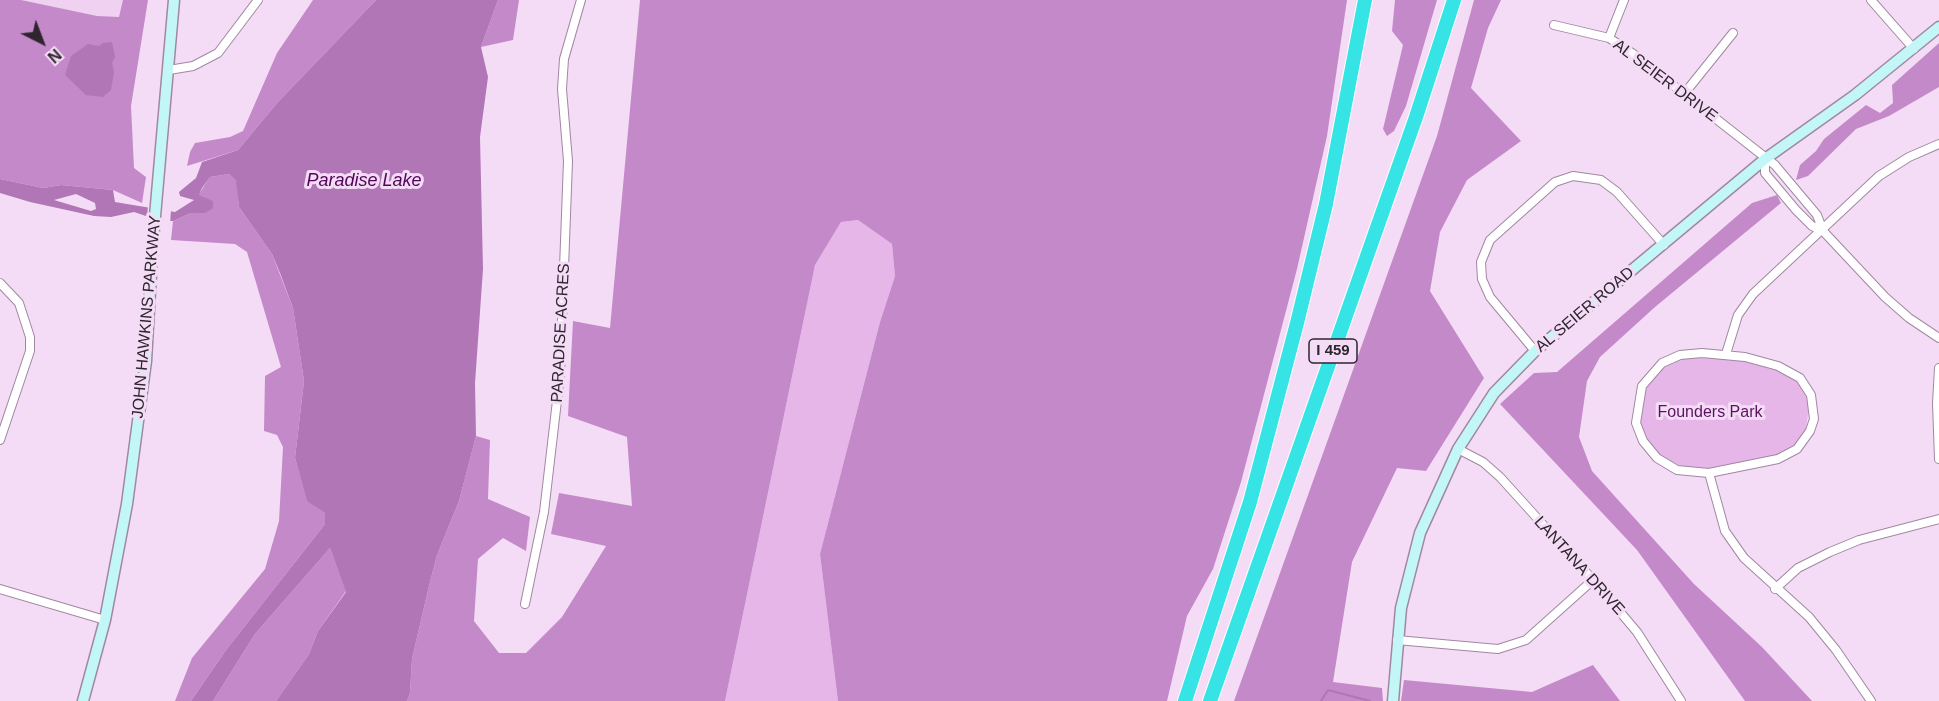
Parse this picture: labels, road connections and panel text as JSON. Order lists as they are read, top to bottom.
{
  "streets": {
    "highway": ["I 459"],
    "street": [
      "AL SEIER DRIVE",
      "AL SEIER ROAD",
      "JOHN HAWKINS PARKWAY",
      "PARADISE ACRES",
      "LANTANA DRIVE"
    ]
  },
  "crossings": [
    ["AL SEIER DRIVE", "AL SEIER ROAD"],
    ["AL SEIER ROAD", "LANTANA DRIVE"]
  ],
  "water": ["Paradise Lake"],
  "parks": ["Founders Park"],
  "north": "bottom right"
}
